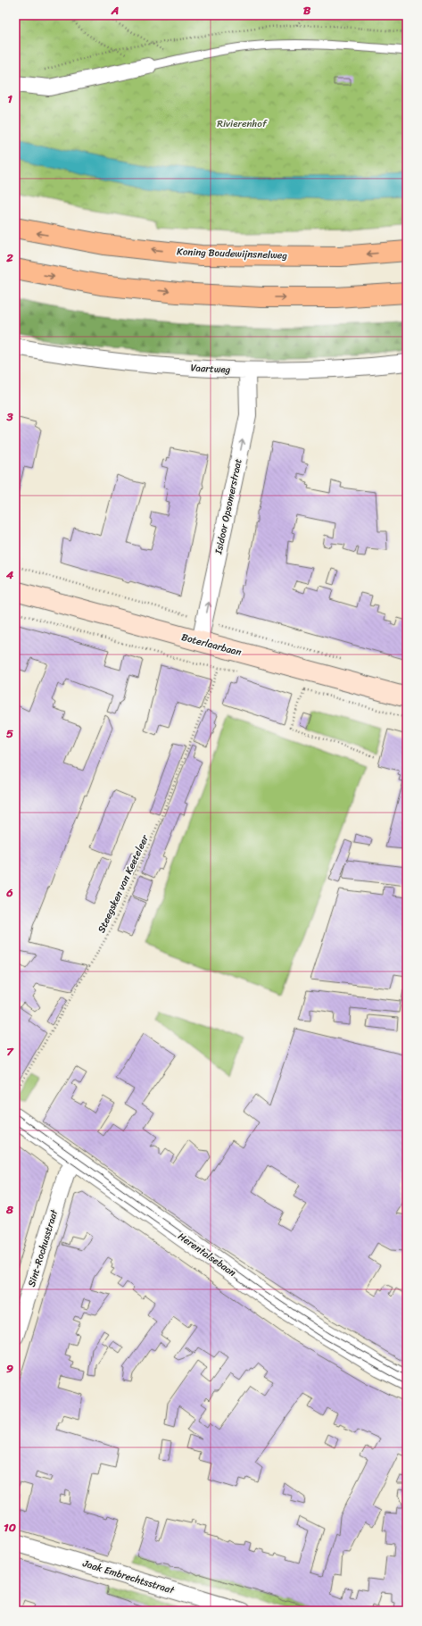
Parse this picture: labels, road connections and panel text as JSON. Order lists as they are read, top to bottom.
{
  "streets": {
    "highway": ["Koning Boudewijnsnelweg"],
    "main road": ["Boterlaarbaan"],
    "street": [
      "Vaartweg",
      "Isidoor Opsomerstraat",
      "Sint-Rochusstraat",
      "Herentalsebaan",
      "Jaak Embrechtsstraat"
    ],
    "path": ["Steegsken van Keeteleer"]
  },
  "crossings": [
    ["Vaartweg", "Isidoor Opsomerstraat"],
    ["Isidoor Opsomerstraat", "Boterlaarbaan"],
    ["Sint-Rochusstraat", "Herentalsebaan"]
  ],
  "one_way": ["Isidoor Opsomerstraat"],
  "parks": ["Rivierenhof"],
  "grid": {
    "columns": ["A", "B"],
    "rows": [
      "1",
      "2",
      "3",
      "4",
      "5",
      "6",
      "7",
      "8",
      "9",
      "10"
    ]
  }
}
